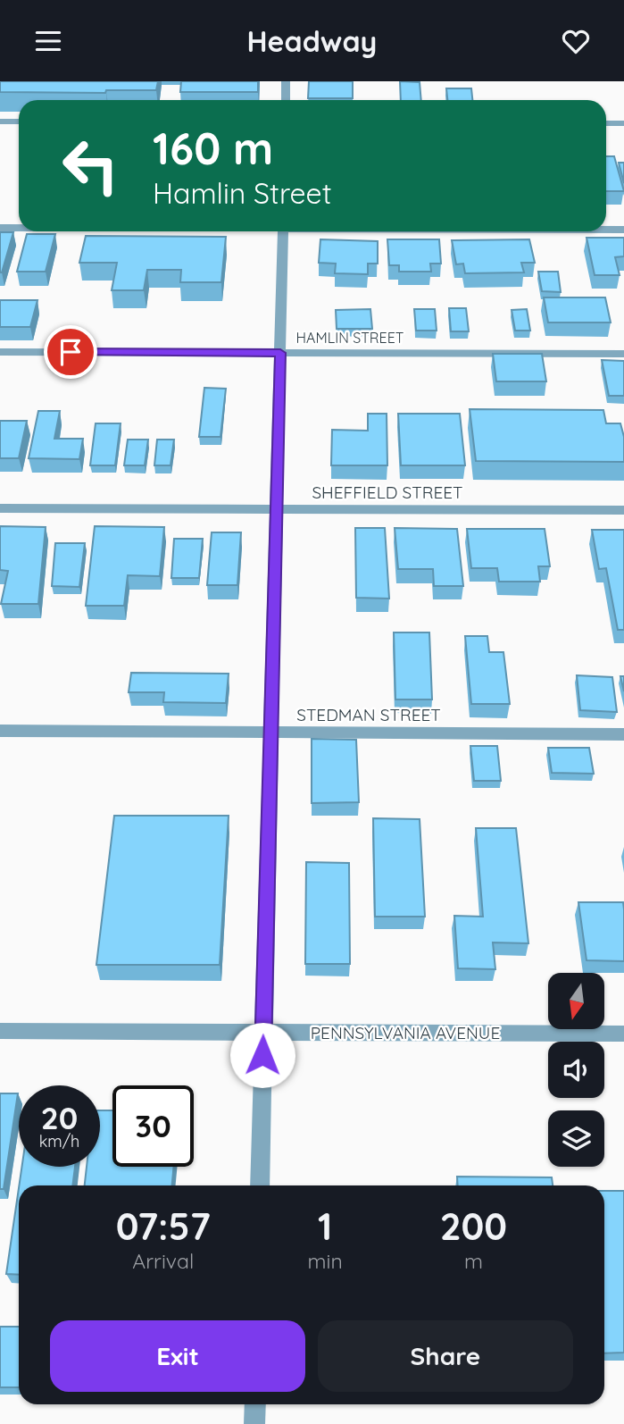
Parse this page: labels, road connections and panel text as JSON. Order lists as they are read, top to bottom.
{
  "streets": {
    "street": [
      "HAMLIN STREET",
      "SHEFFIELD STREET",
      "STEDMAN STREET",
      "PENNSYLVANIA AVENUE"
    ]
  },
  "north": "bottom",
  "page": {
    "header": "Headway",
    "turn": ["160 m", "Hamlin Street"],
    "speed": "20 km/h",
    "limit": "30",
    "eta": [
      "07:57",
      "Arrival",
      "1",
      "min",
      "200",
      "m"
    ],
    "buttons": ["Exit", "Share"]
  }
}
